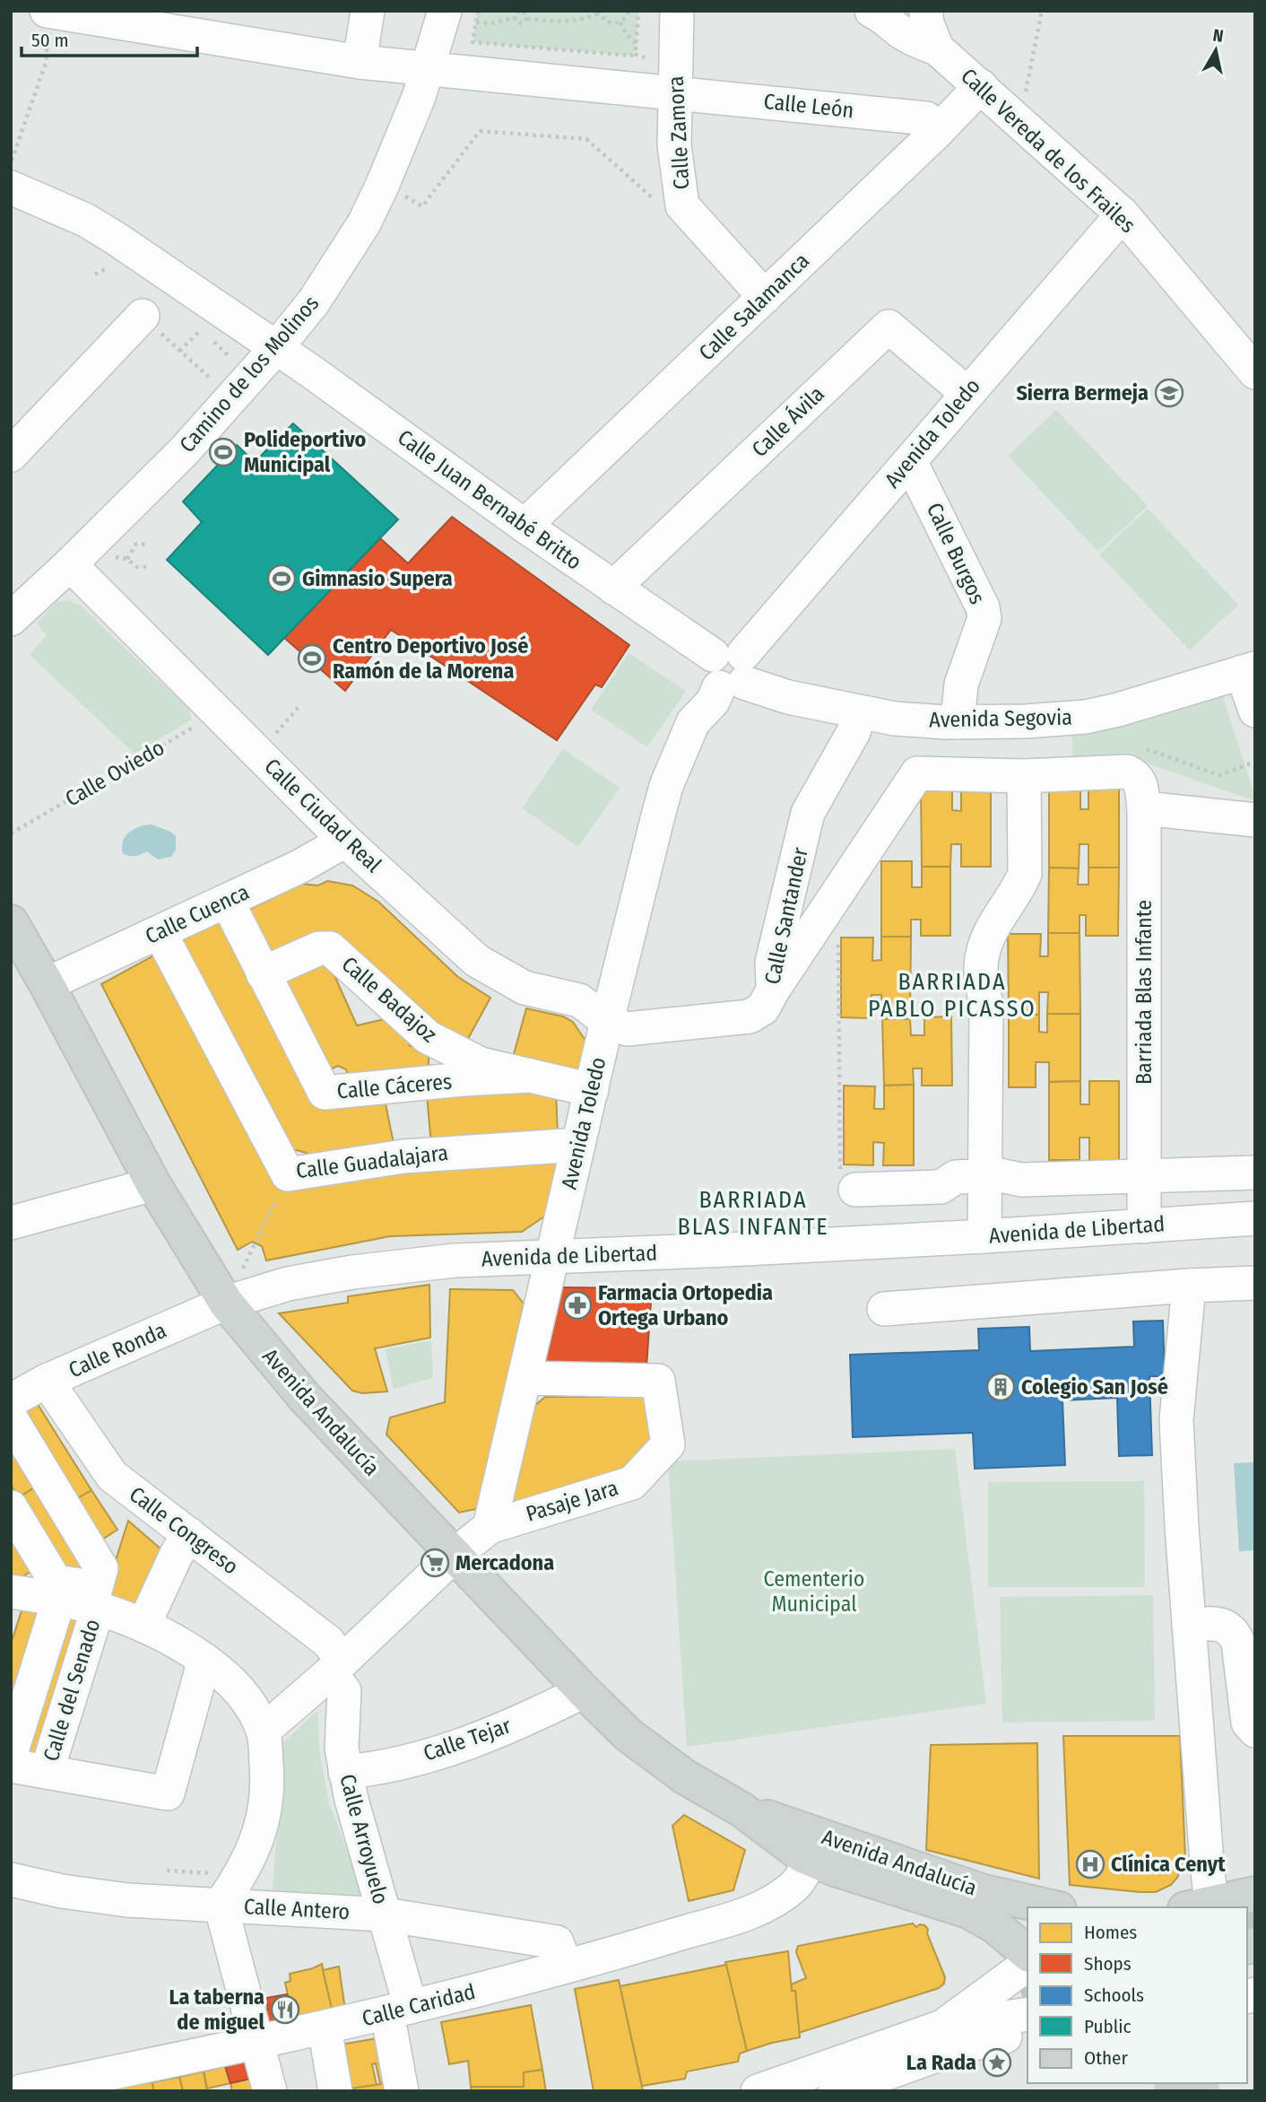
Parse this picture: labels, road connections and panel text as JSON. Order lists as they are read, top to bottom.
{
  "streets": {
    "main road": ["Avenida Andalucía"],
    "street": [
      "Calle León",
      "Calle Zamora",
      "Calle Vereda de los Frailes",
      "Calle Salamanca",
      "Camino de los Molinos",
      "Calle Ávila",
      "Avenida Toledo",
      "Calle Juan Bernabé Britto",
      "Calle Burgos",
      "Avenida Segovia",
      "Calle Ciudad Real",
      "Calle Cuenca",
      "Calle Santander",
      "Barriada Blas Infante",
      "Calle Badajoz",
      "Calle Cáceres",
      "Calle Guadalajara",
      "Avenida de Libertad",
      "Calle Ronda",
      "Pasaje Jara",
      "Calle Congreso",
      "Calle del Senado",
      "Calle Tejar",
      "Calle Arroyuelo",
      "Calle Antero",
      "Calle Caridad"
    ],
    "path": ["Calle Oviedo"]
  },
  "crossings": [
    ["Calle León", "Calle Zamora"],
    ["Calle León", "Calle Salamanca"],
    ["Calle León", "Camino de los Molinos"],
    ["Calle Zamora", "Calle Salamanca"],
    ["Calle Vereda de los Frailes", "Calle Salamanca"],
    ["Calle Vereda de los Frailes", "Avenida Toledo"],
    ["Calle Salamanca", "Calle Juan Bernabé Britto"],
    ["Camino de los Molinos", "Calle Juan Bernabé Britto"],
    ["Camino de los Molinos", "Calle Ciudad Real"],
    ["Calle Ávila", "Avenida Toledo"],
    ["Calle Ávila", "Calle Juan Bernabé Britto"],
    ["Avenida Toledo", "Calle Juan Bernabé Britto"],
    ["Avenida Toledo", "Calle Burgos"],
    ["Avenida Toledo", "Avenida Segovia"],
    ["Avenida Toledo", "Calle Ciudad Real"],
    ["Avenida Toledo", "Calle Santander"],
    ["Avenida Toledo", "Calle Badajoz"],
    ["Avenida Toledo", "Calle Guadalajara"],
    ["Avenida Toledo", "Avenida de Libertad"],
    ["Avenida Toledo", "Pasaje Jara"],
    ["Calle Juan Bernabé Britto", "Avenida Segovia"],
    ["Calle Burgos", "Avenida Segovia"],
    ["Avenida Segovia", "Calle Santander"],
    ["Calle Oviedo", "Calle Ciudad Real"],
    ["Calle Ciudad Real", "Calle Cuenca"],
    ["Calle Ciudad Real", "Calle Santander"],
    ["Calle Cuenca", "Calle Cáceres"],
    ["Calle Cuenca", "Calle Guadalajara"],
    ["Calle Cuenca", "Avenida Andalucía"],
    ["Barriada Blas Infante", "Avenida de Libertad"],
    ["Calle Badajoz", "Calle Cáceres"],
    ["Avenida de Libertad", "Calle Ronda"],
    ["Avenida de Libertad", "Avenida Andalucía"],
    ["Calle Ronda", "Avenida Andalucía"],
    ["Calle Ronda", "Calle Congreso"],
    ["Avenida Andalucía", "Calle Tejar"],
    ["Avenida Andalucía", "Calle Caridad"],
    ["Calle Congreso", "Calle Arroyuelo"],
    ["Calle Tejar", "Calle Arroyuelo"],
    ["Calle Arroyuelo", "Calle Antero"],
    ["Calle Arroyuelo", "Calle Caridad"],
    ["Calle Antero", "Calle Caridad"]
  ],
  "districts": ["BARRIADA PABLO PICASSO", "BARRIADA BLAS INFANTE"],
  "parks": ["Cementerio Municipal"],
  "places": {
    "school or university": ["Sierra Bermeja"],
    "sports": ["Polideportivo Municipal", "Gimnasio Supera", "Centro Deportivo José Ramón de la Morena"],
    "pharmacy": ["Farmacia Ortopedia Ortega Urbano"],
    "building": ["Colegio San José"],
    "supermarket": ["Mercadona"],
    "hospital": ["Clínica Cenyt"],
    "restaurant": ["La taberna de miguel"],
    "place": ["La Rada"]
  },
  "legend": [
    "Homes",
    "Shops",
    "Schools",
    "Public",
    "Other"
  ],
  "scale_bar": "50 m",
  "north": "top"
}
